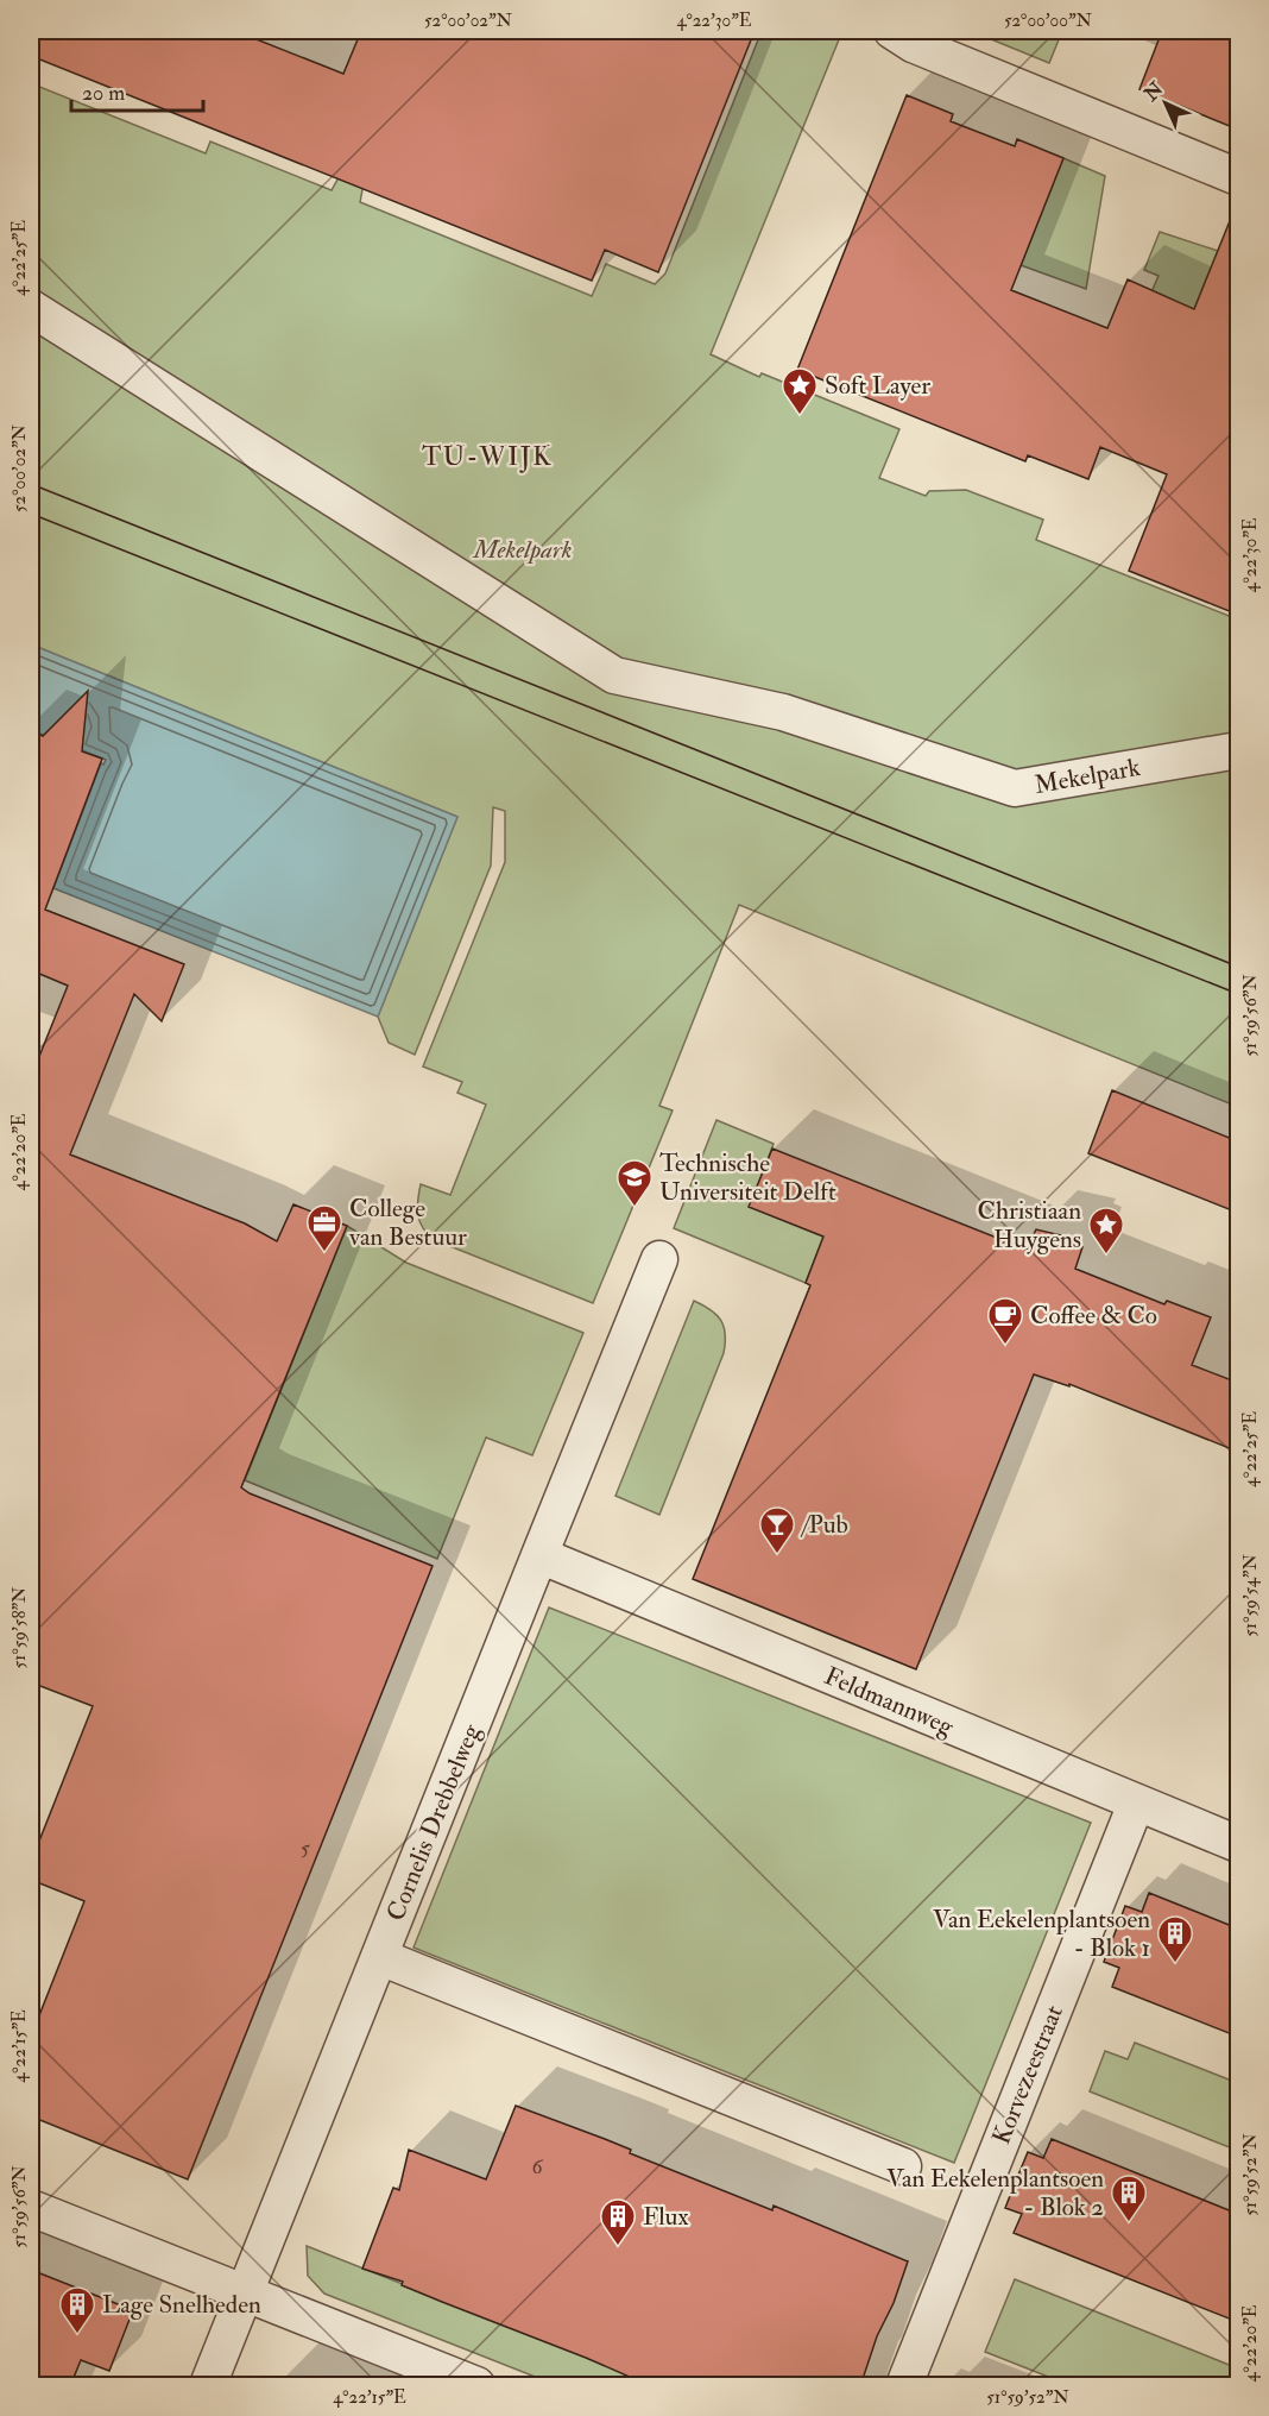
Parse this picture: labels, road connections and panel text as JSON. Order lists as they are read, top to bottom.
{
  "streets": {
    "street": [
      "Mekelpark",
      "Feldmannweg",
      "Cornelis Drebbelweg",
      "Korvezeestraat"
    ]
  },
  "crossings": [
    ["Feldmannweg", "Cornelis Drebbelweg"],
    ["Feldmannweg", "Korvezeestraat"]
  ],
  "districts": ["TU-WIJK"],
  "parks": ["Mekelpark"],
  "places": {
    "place": ["Soft Layer", "Christiaan Huygens"],
    "school or university": ["Technische Universiteit Delft"],
    "office": ["College van Bestuur"],
    "cafe": ["Coffee & Co"],
    "bar": ["/Pub"],
    "building": [
      "Van Eekelenplantsoen - Blok 1",
      "Van Eekelenplantsoen - Blok 2",
      "Flux",
      "Lage Snelheden"
    ]
  },
  "house_numbers": ["5", "6"],
  "scale_bar": "20 m",
  "north": "top left",
  "coordinates": [
    "52°00'02\"N",
    "4°22'30\"E",
    "52°00'00\"N",
    "4°22'25\"E",
    "51°59'56\"N",
    "4°22'20\"E",
    "51°59'54\"N",
    "51°59'58\"N",
    "4°22'15\"E",
    "51°59'52\"N"
  ]
}
